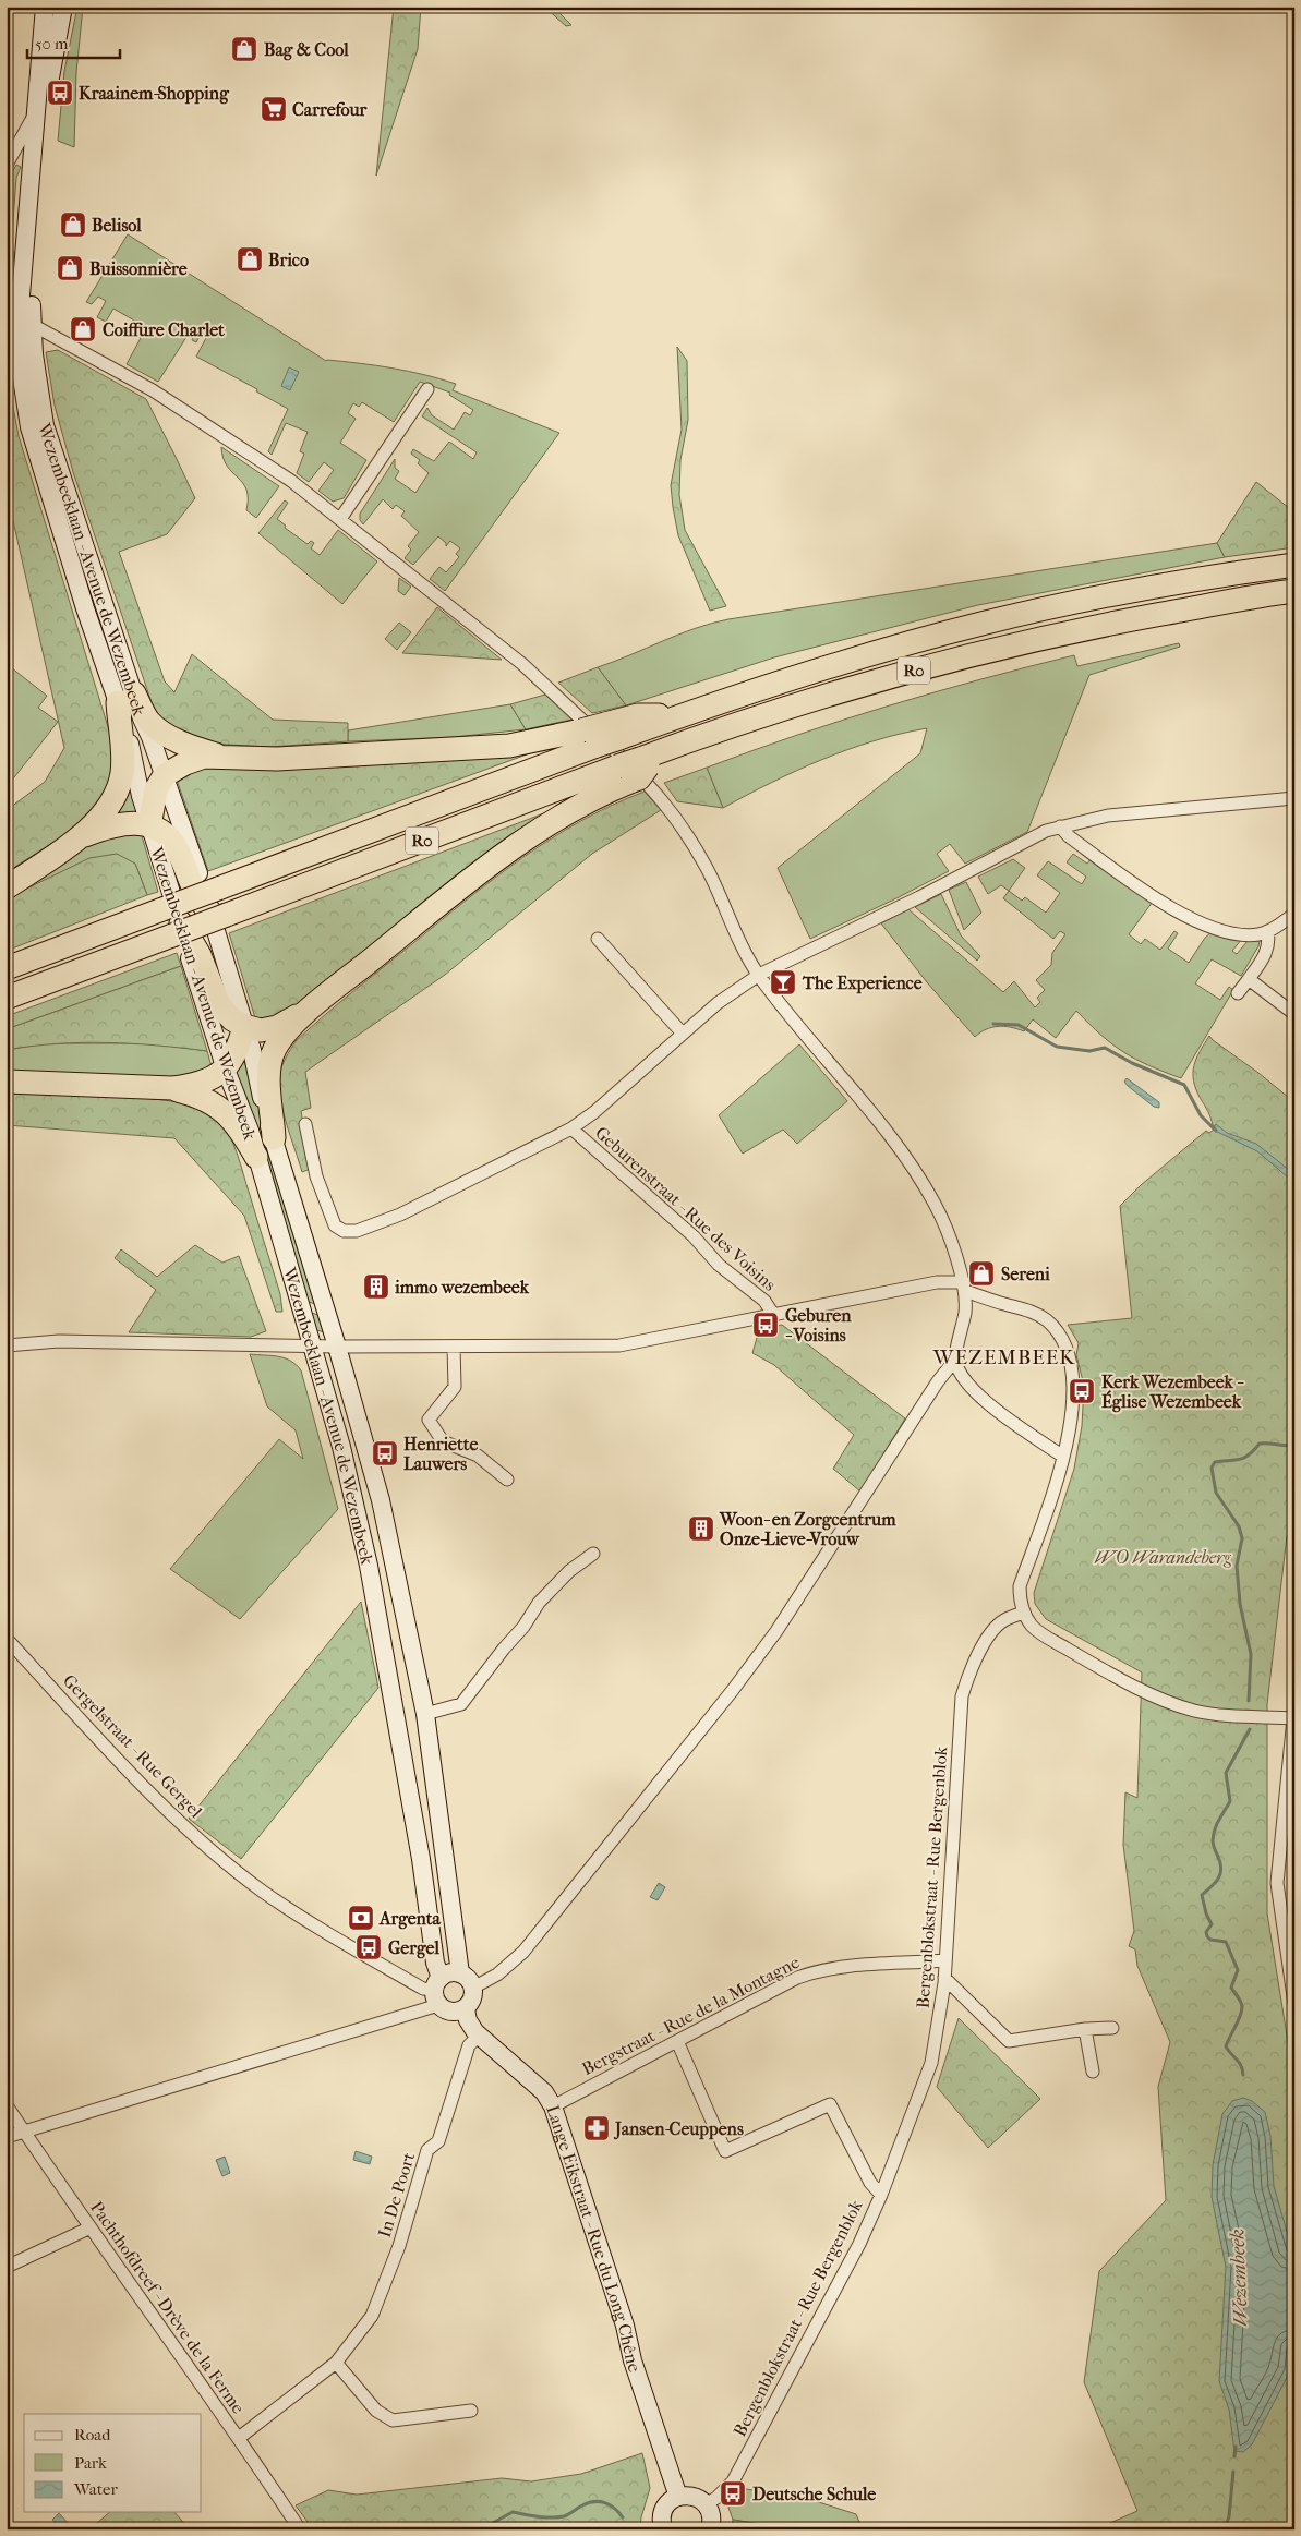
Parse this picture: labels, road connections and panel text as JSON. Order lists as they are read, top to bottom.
{
  "streets": {
    "highway": ["R0"],
    "main road": ["Wezembeeklaan - Avenue de Wezembeek", "Lange Eikstraat - Rue du Long Chêne"],
    "street": [
      "Geburenstraat - Rue des Voisins",
      "Gergelstraat - Rue Gergel",
      "Bergenblokstraat - Rue Bergenblok",
      "Bergstraat - Rue de la Montagne",
      "In De Poort",
      "Pachthofdreef - Drève de la Ferme"
    ]
  },
  "crossings": [
    ["Wezembeeklaan - Avenue de Wezembeek", "R0"],
    ["Wezembeeklaan - Avenue de Wezembeek", "Gergelstraat - Rue Gergel"],
    ["Wezembeeklaan - Avenue de Wezembeek", "Lange Eikstraat - Rue du Long Chêne"],
    ["Gergelstraat - Rue Gergel", "Lange Eikstraat - Rue du Long Chêne"],
    ["Bergenblokstraat - Rue Bergenblok", "Bergstraat - Rue de la Montagne"],
    ["Bergstraat - Rue de la Montagne", "Lange Eikstraat - Rue du Long Chêne"],
    ["In De Poort", "Lange Eikstraat - Rue du Long Chêne"],
    ["In De Poort", "Pachthofdreef - Drève de la Ferme"]
  ],
  "districts": ["WEZEMBEEK"],
  "water": ["Wezembeek"],
  "parks": ["WO Warandeberg"],
  "places": {
    "shop": [
      "Bag & Cool",
      "Belisol",
      "Brico",
      "Buissonnière",
      "Coiffure Charlet",
      "Sereni"
    ],
    "bus stop": [
      "Kraainem-Shopping",
      "Geburen - Voisins",
      "Kerk Wezembeek - Église Wezembeek",
      "Henriette Lauwers",
      "Gergel",
      "Deutsche Schule"
    ],
    "supermarket": ["Carrefour"],
    "bar": ["The Experience"],
    "building": ["immo wezembeek", "Woon- en Zorgcentrum Onze-Lieve-Vrouw"],
    "bank": ["Argenta"],
    "pharmacy": ["Jansen-Ceuppens"]
  },
  "legend": ["Road", "Park", "Water"],
  "scale_bar": "50 m"
}
